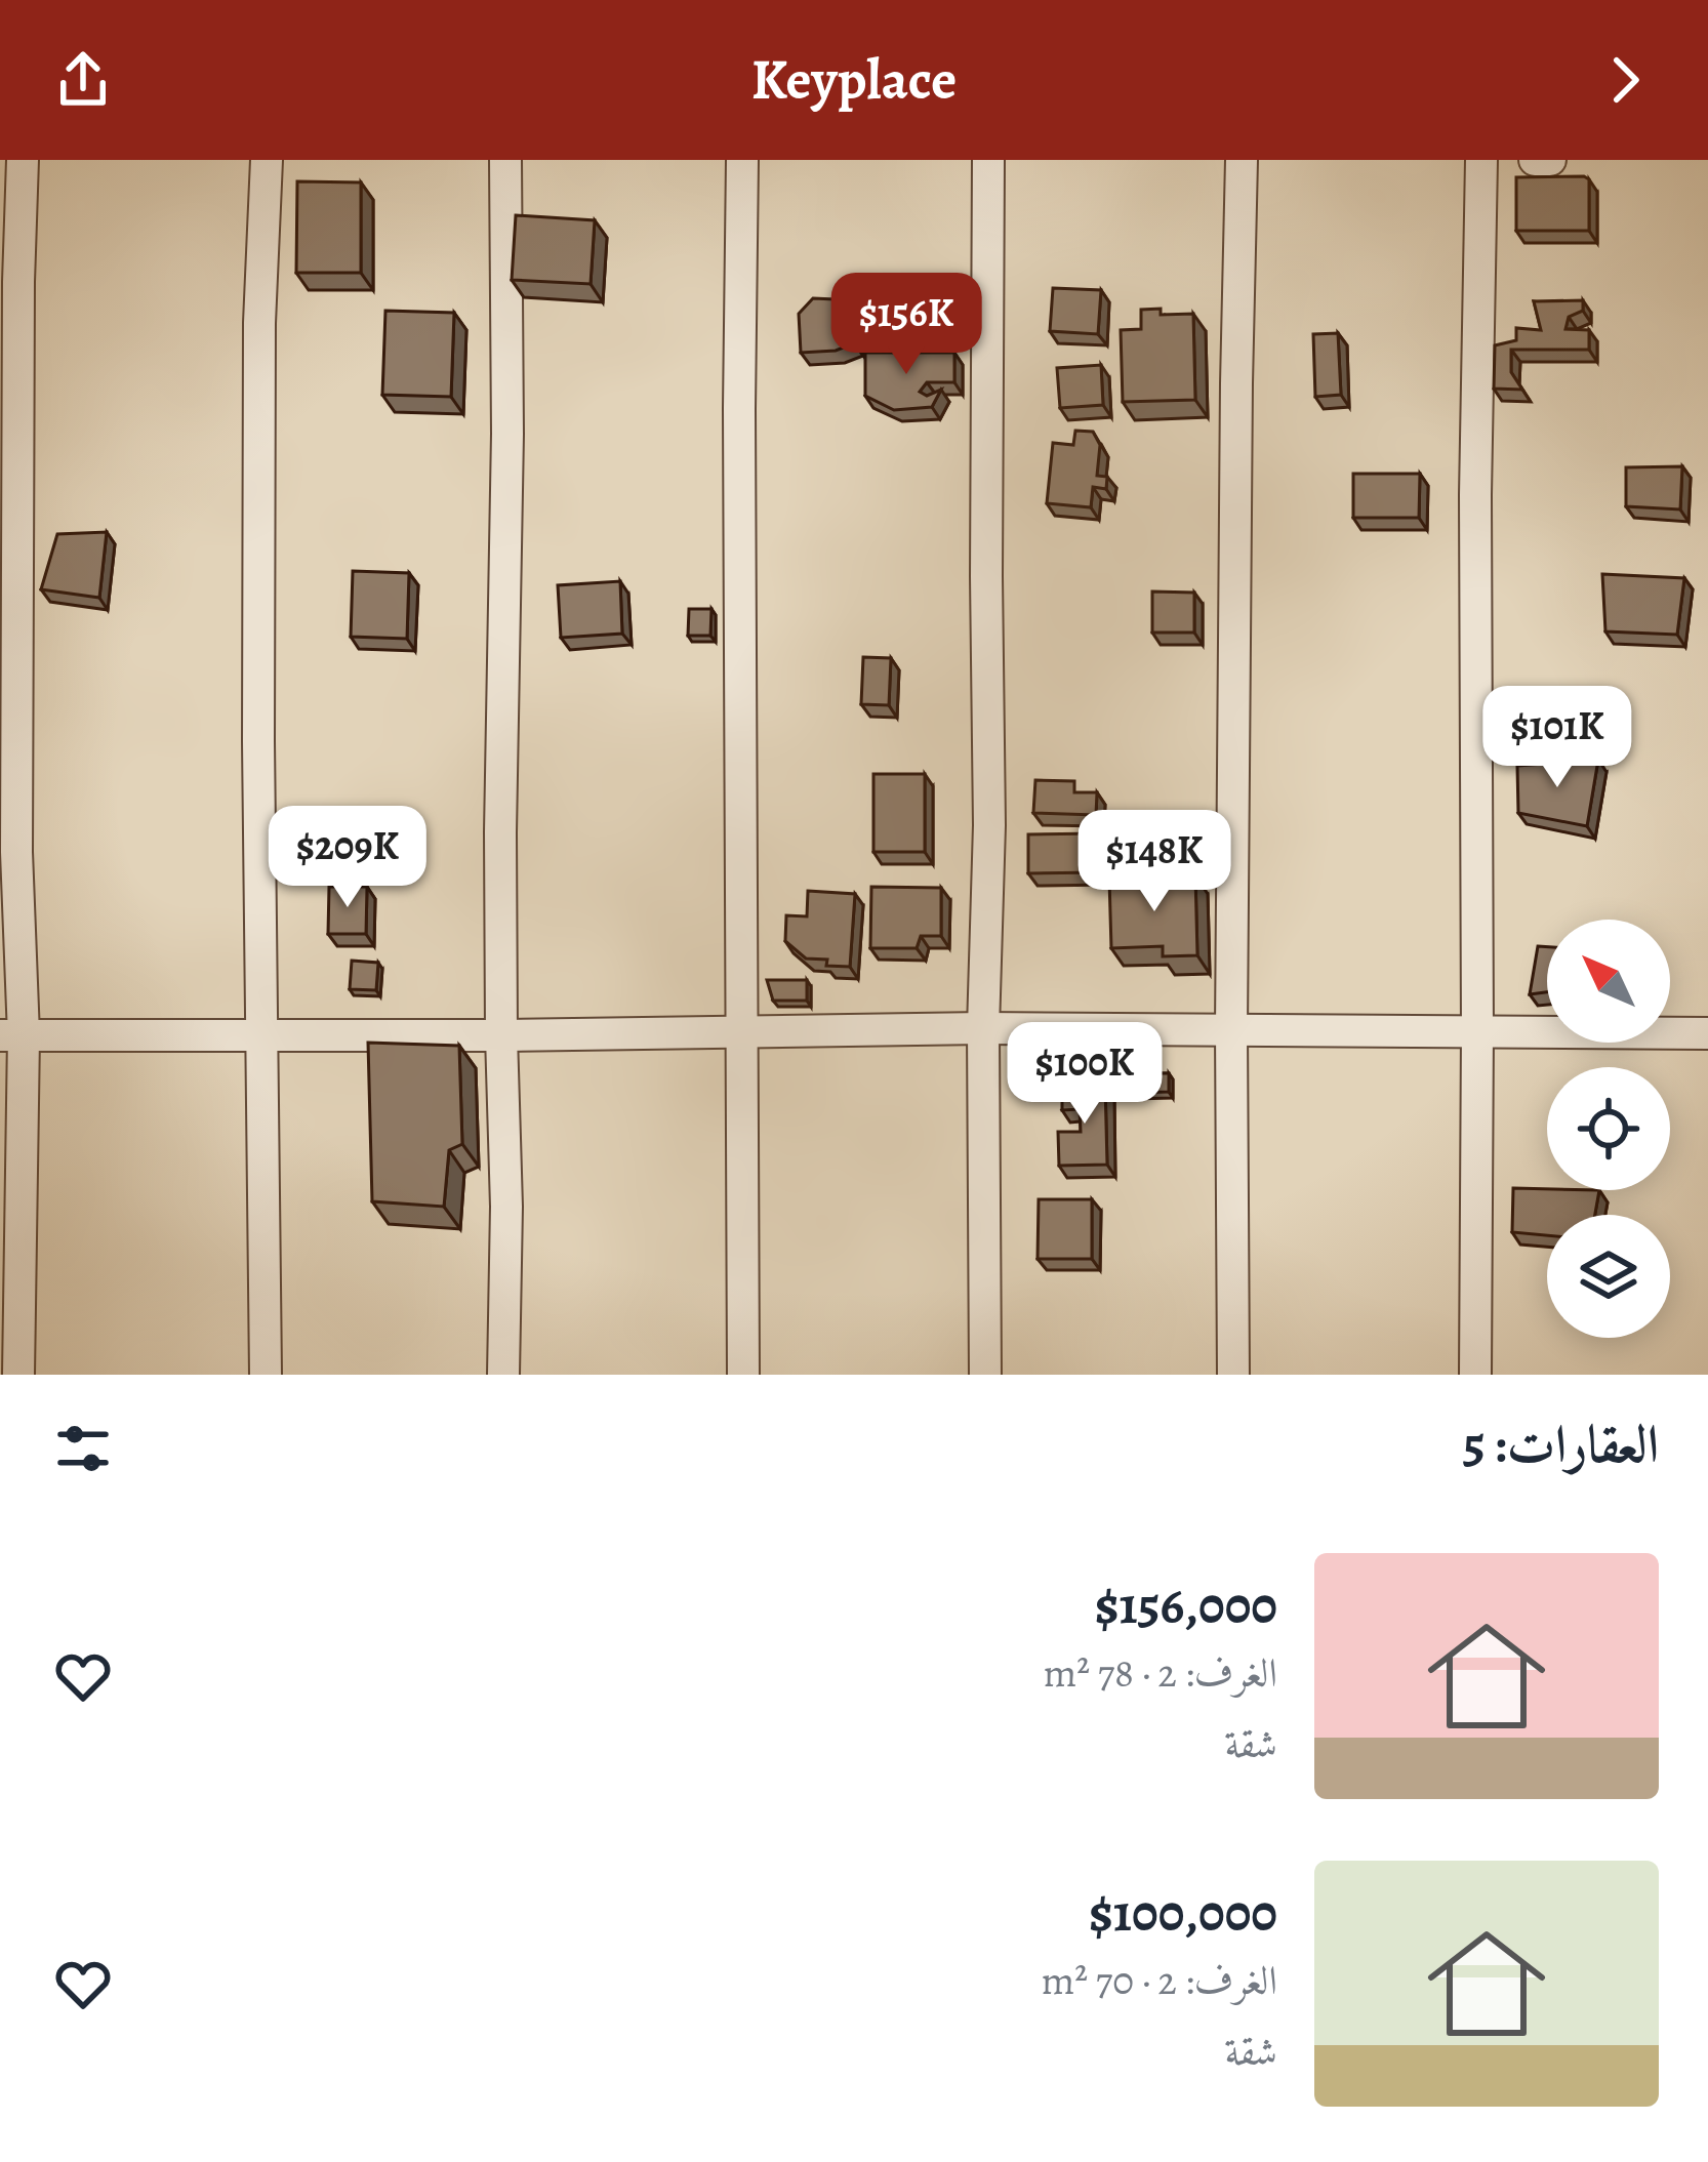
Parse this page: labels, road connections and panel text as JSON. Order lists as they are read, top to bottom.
{
  "north": "top left",
  "page": {
    "header": "Keyplace",
    "price": [
      "$156K",
      "$101K",
      "$209K",
      "$148K",
      "$100K"
    ],
    "heading": "العقارات: 5",
    "list": [
      {
        "name": "$156,000",
        "note": "الغرف: 2 · 78 m² · شقة"
      },
      {
        "name": "$100,000",
        "note": "الغرف: 2 · 70 m² · شقة"
      }
    ]
  }
}
